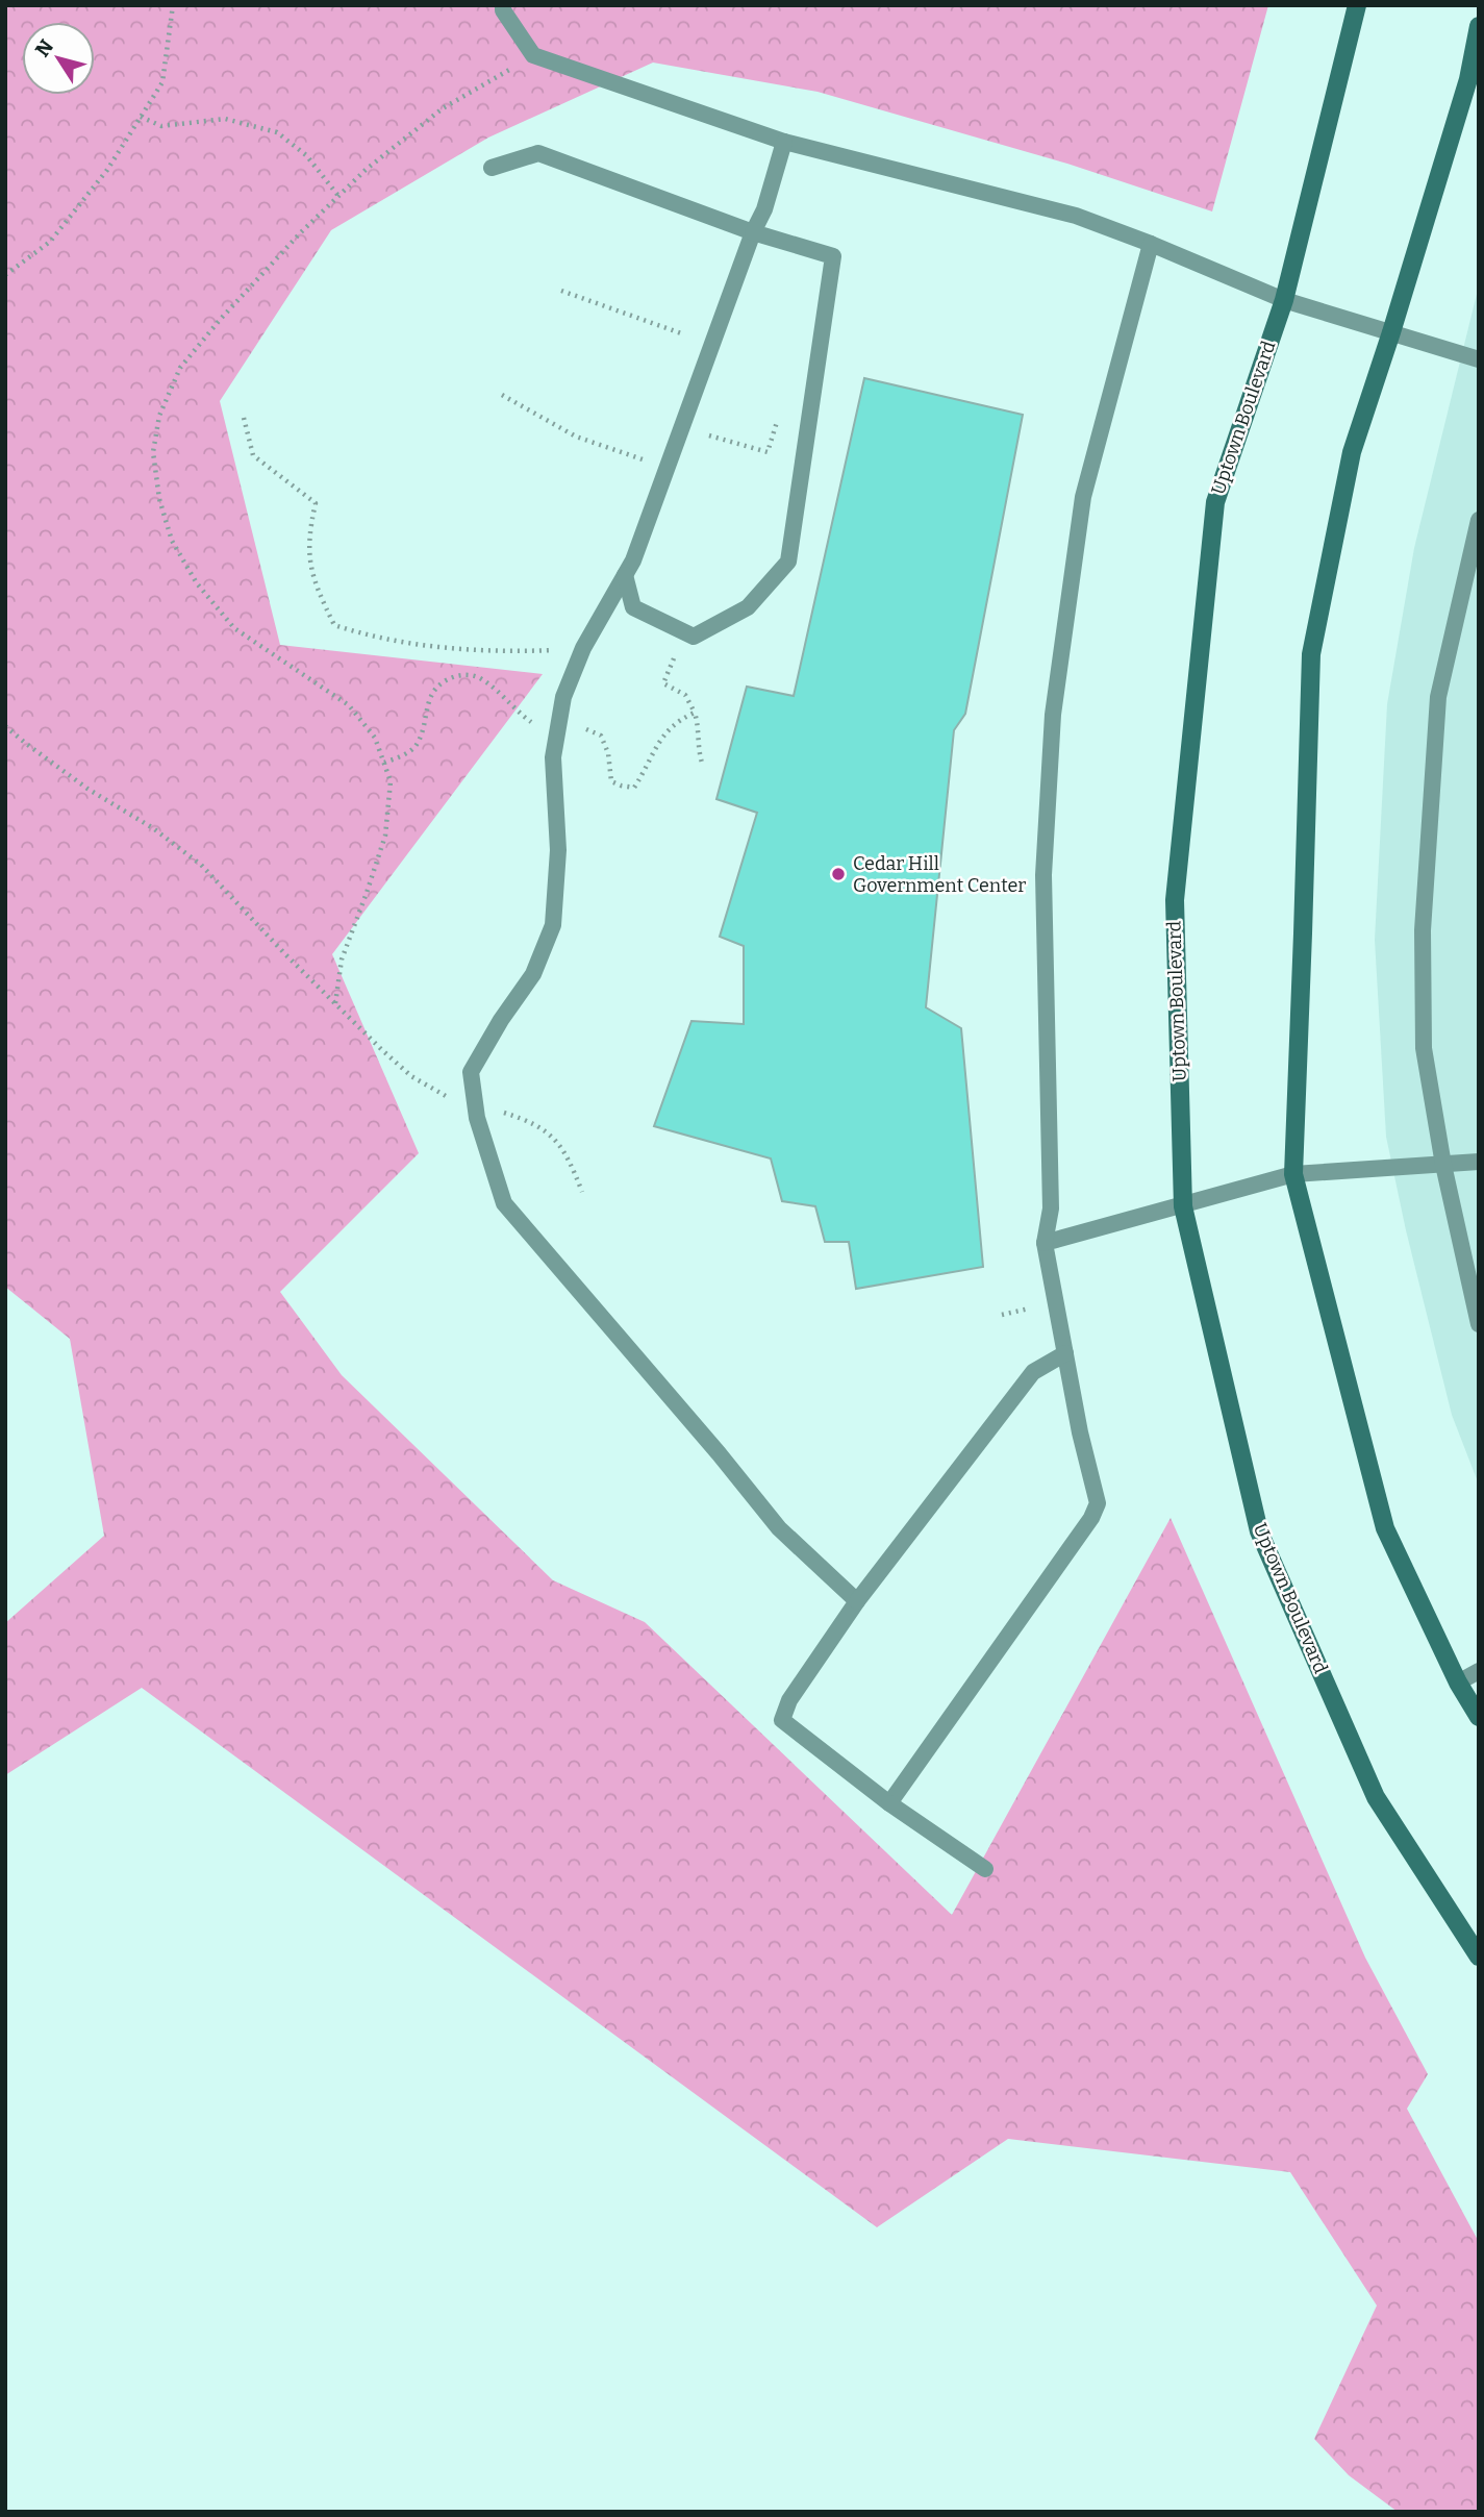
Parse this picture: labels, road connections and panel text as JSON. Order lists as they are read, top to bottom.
{
  "streets": {
    "street": ["Uptown Boulevard"]
  },
  "places": ["Cedar Hill Government Center"],
  "north": "top left"
}
